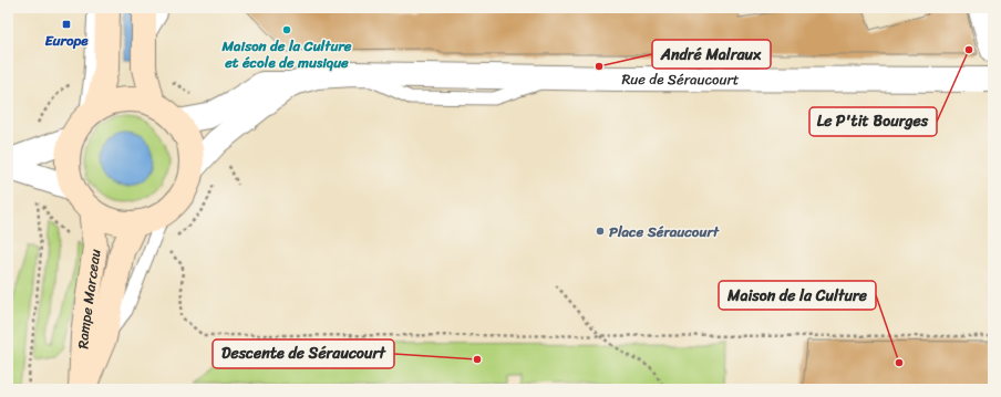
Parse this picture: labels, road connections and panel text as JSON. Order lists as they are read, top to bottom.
{
  "streets": {
    "main road": ["Rampe Marceau"],
    "street": ["Rue de Séraucourt"]
  },
  "crossings": [
    ["Rue de Séraucourt", "Rampe Marceau"]
  ],
  "places": {
    "transit": ["Europe"],
    "other": [
      "Maison de la Culture et école de musique",
      "Le P'tit Bourges",
      "André Malraux",
      "Place Séraucourt",
      "Descente de Séraucourt",
      "Maison de la Culture"
    ]
  }
}
